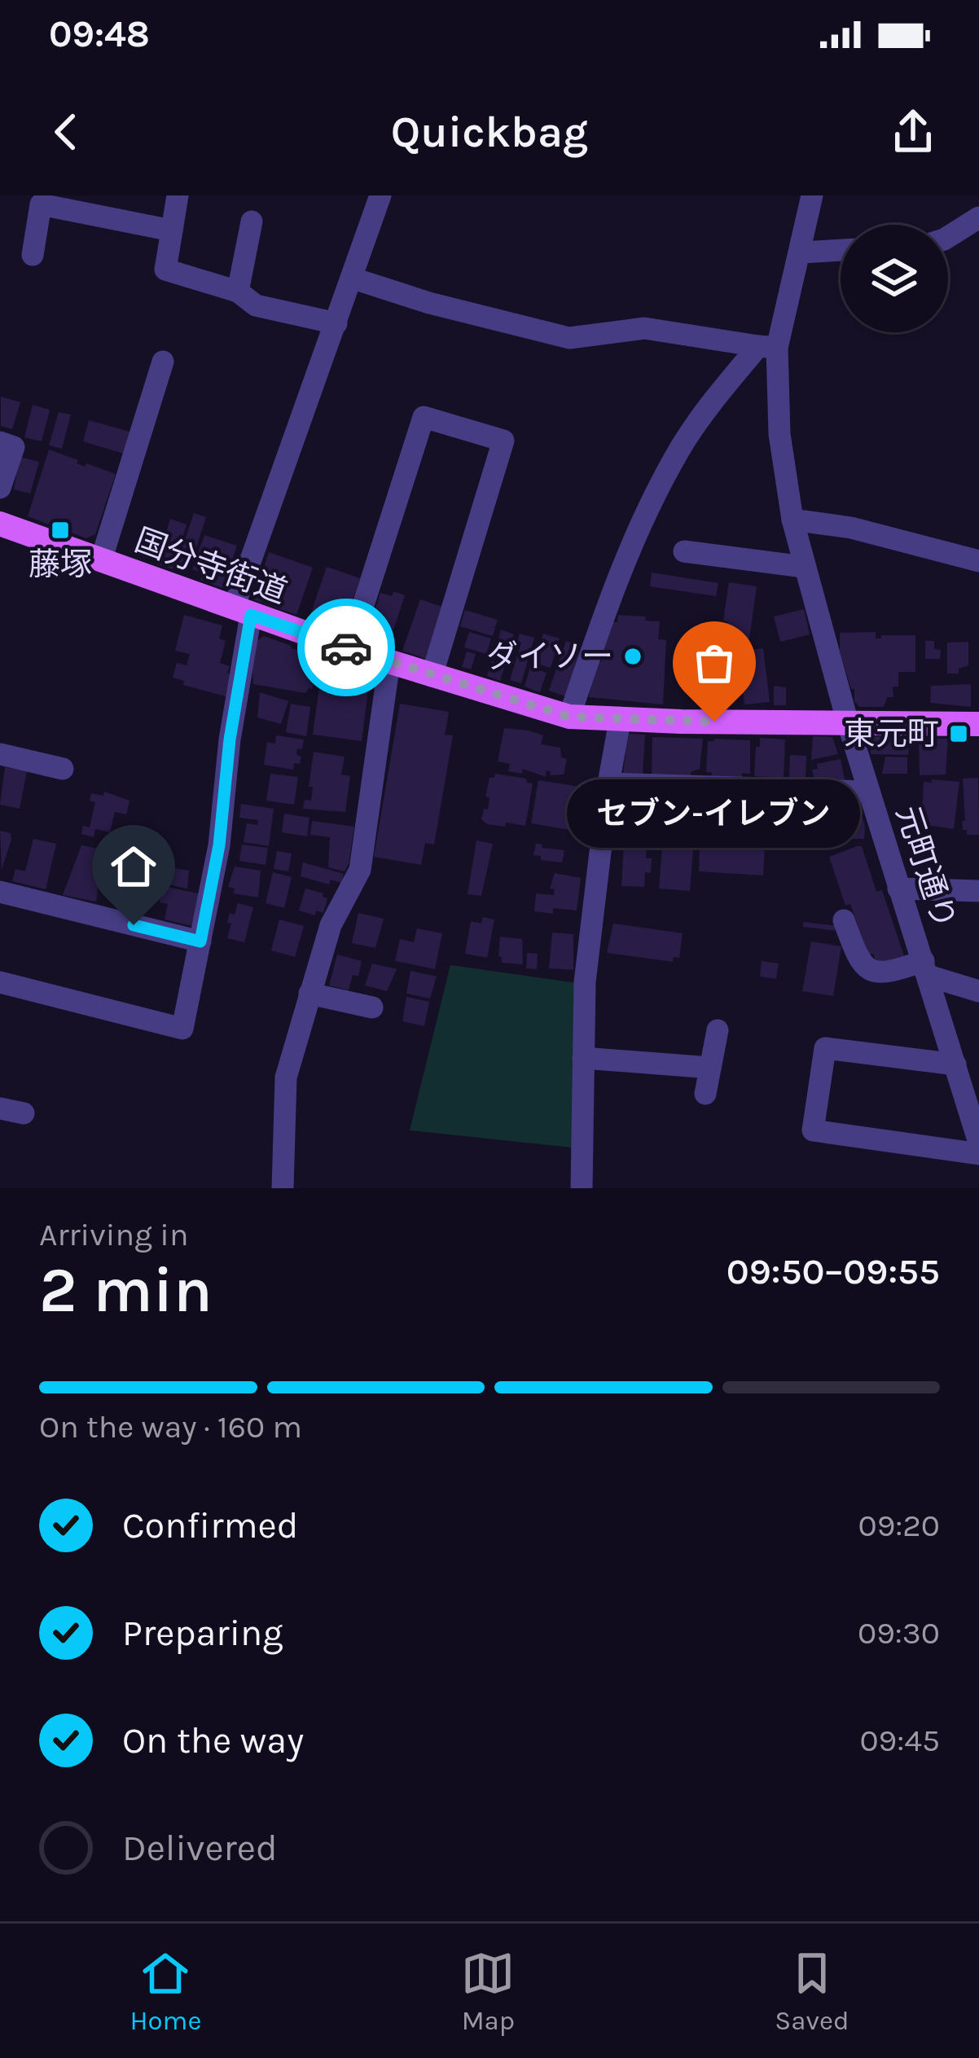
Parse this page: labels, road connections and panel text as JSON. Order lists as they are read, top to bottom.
{
  "streets": {
    "main road": ["国分寺街道"],
    "street": ["元町通り"]
  },
  "crossings": [
    ["国分寺街道", "元町通り"]
  ],
  "places": {
    "transit": ["藤塚", "東元町"],
    "other": ["ダイソー", "セブン-イレブン"]
  },
  "page": {
    "status": "09:48",
    "header": "Quickbag",
    "bubble": "セブン-イレブン",
    "heading": ["2 min", "Arriving in", "09:50–09:55"],
    "bar": "On the way · 160 m",
    "list": [
      ["Confirmed", "09:20"],
      ["Preparing", "09:30"],
      ["On the way", "09:45"],
      "Delivered"
    ],
    "tabs": ["Home", "Map", "Saved"]
  }
}
